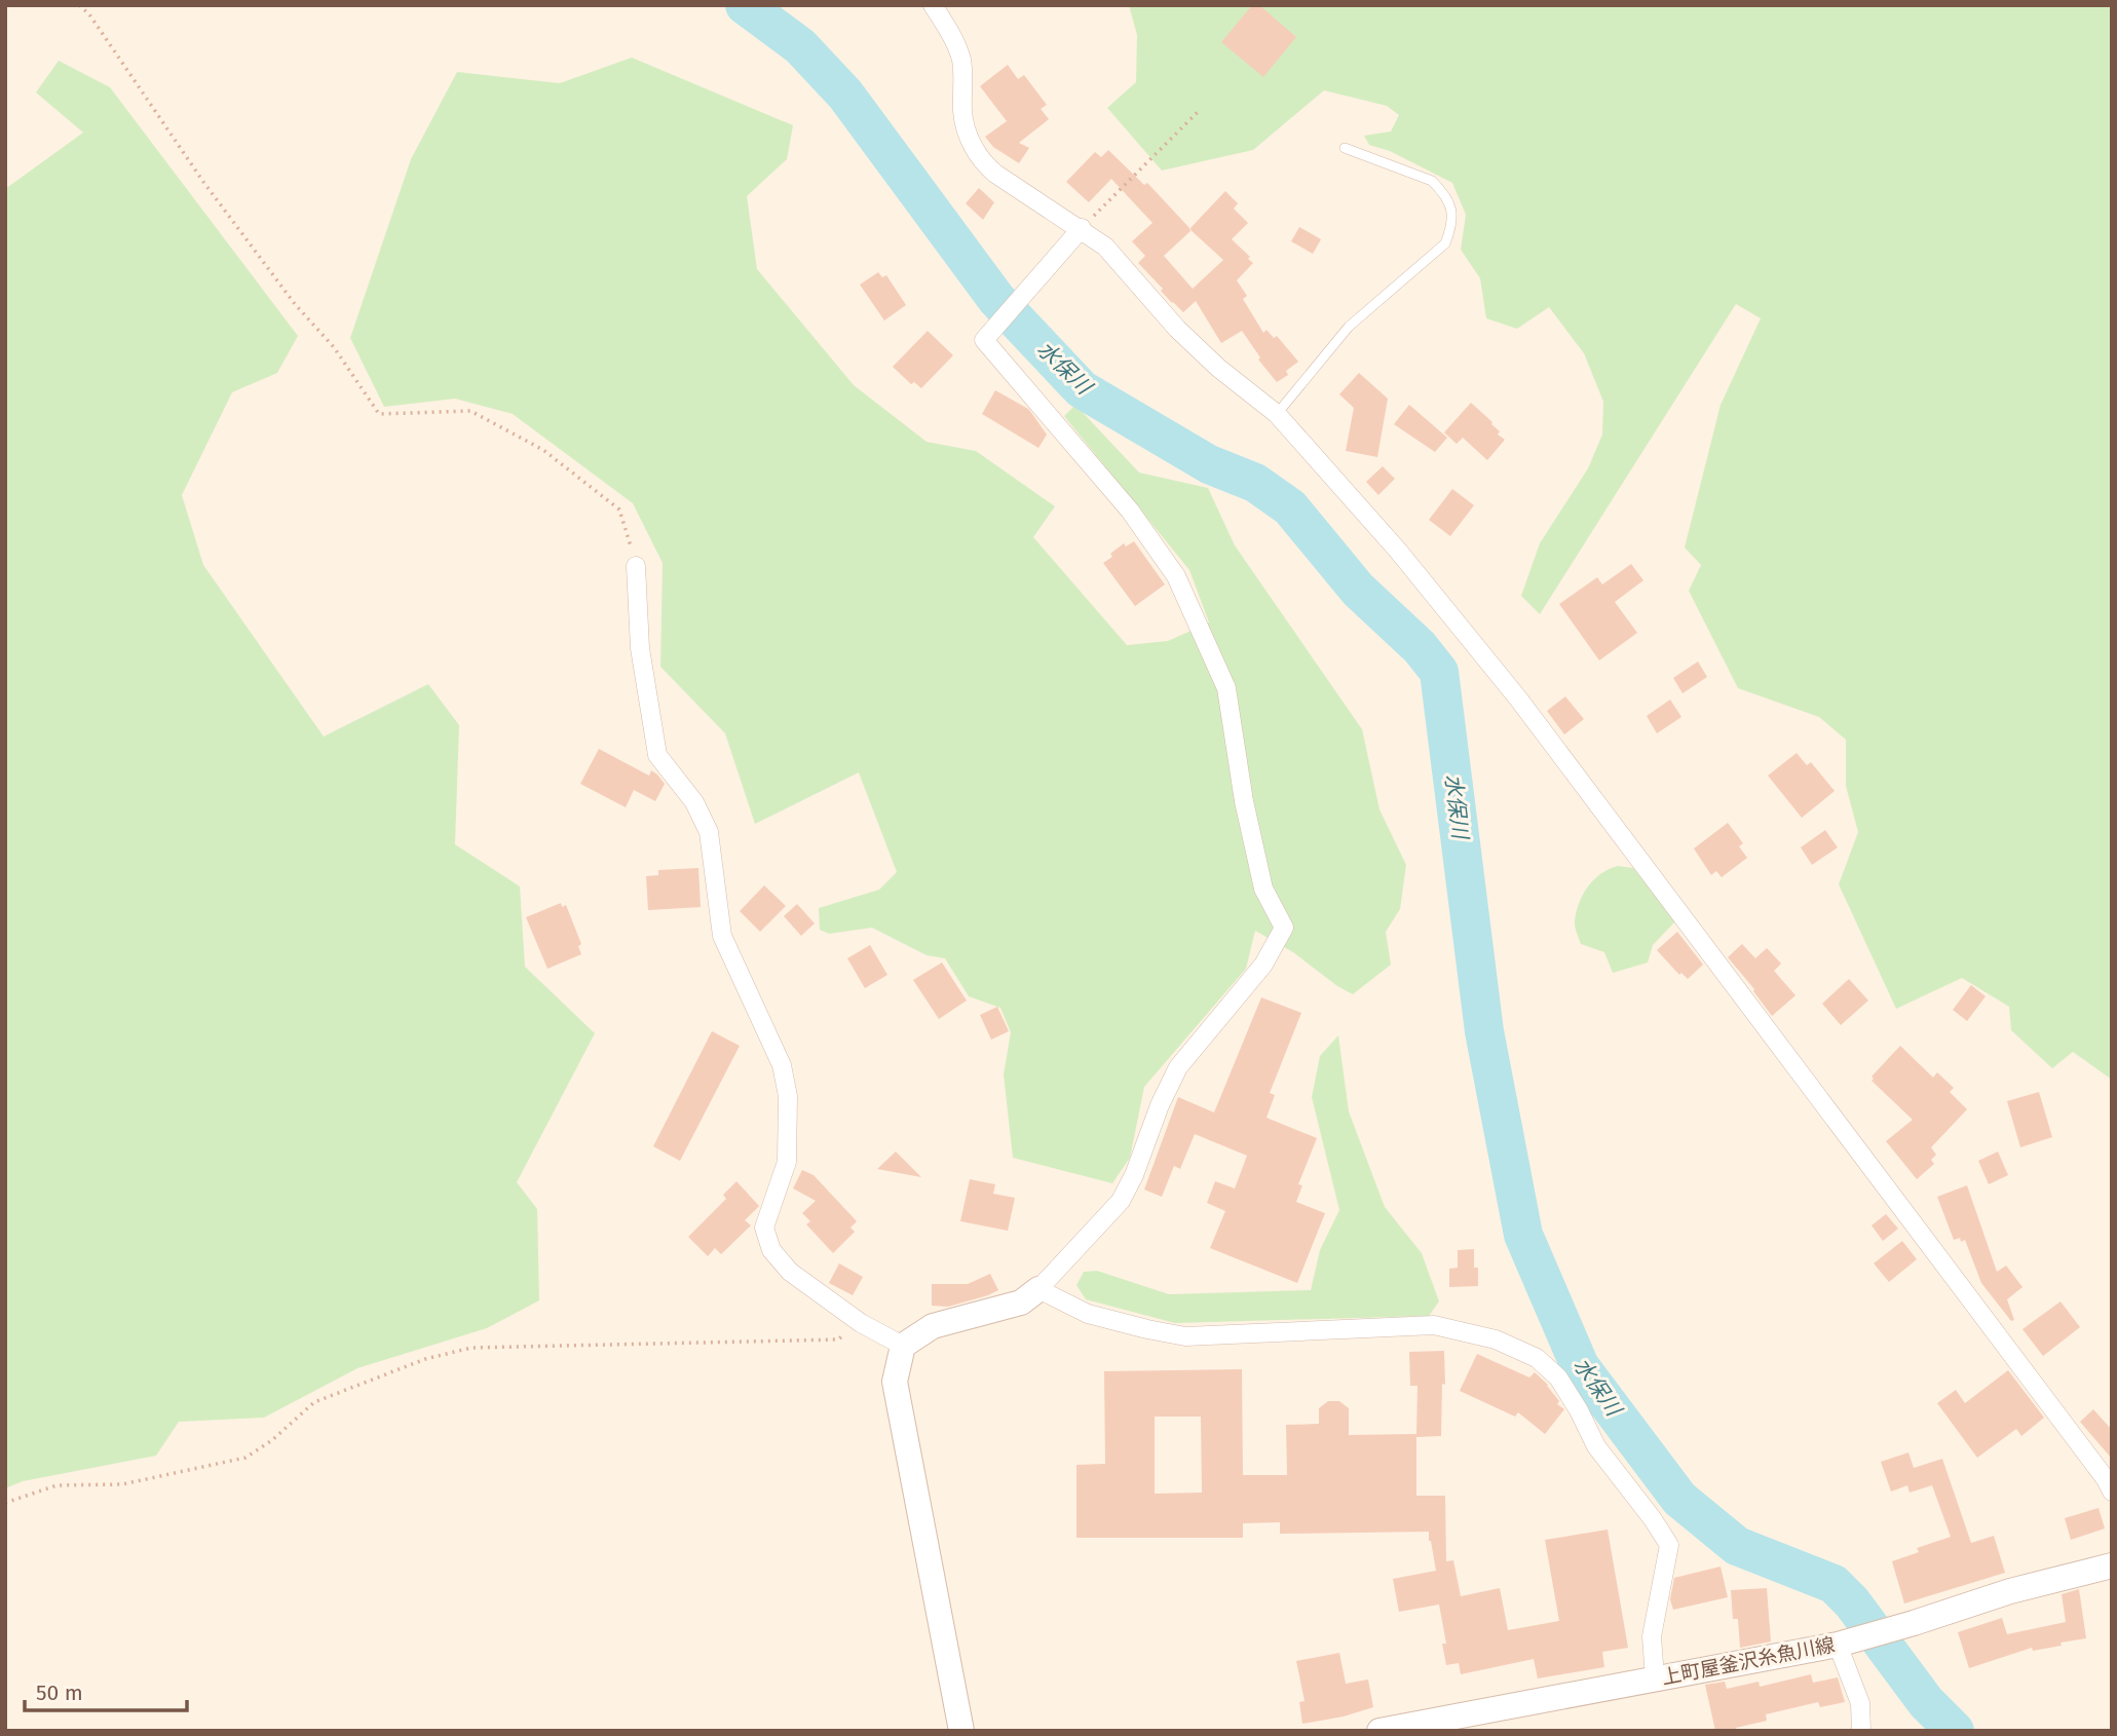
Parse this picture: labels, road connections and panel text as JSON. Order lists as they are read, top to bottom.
{
  "streets": {
    "main road": ["上町屋釜沢糸魚川線"]
  },
  "water": ["水保川"],
  "scale_bar": "50 m"
}
